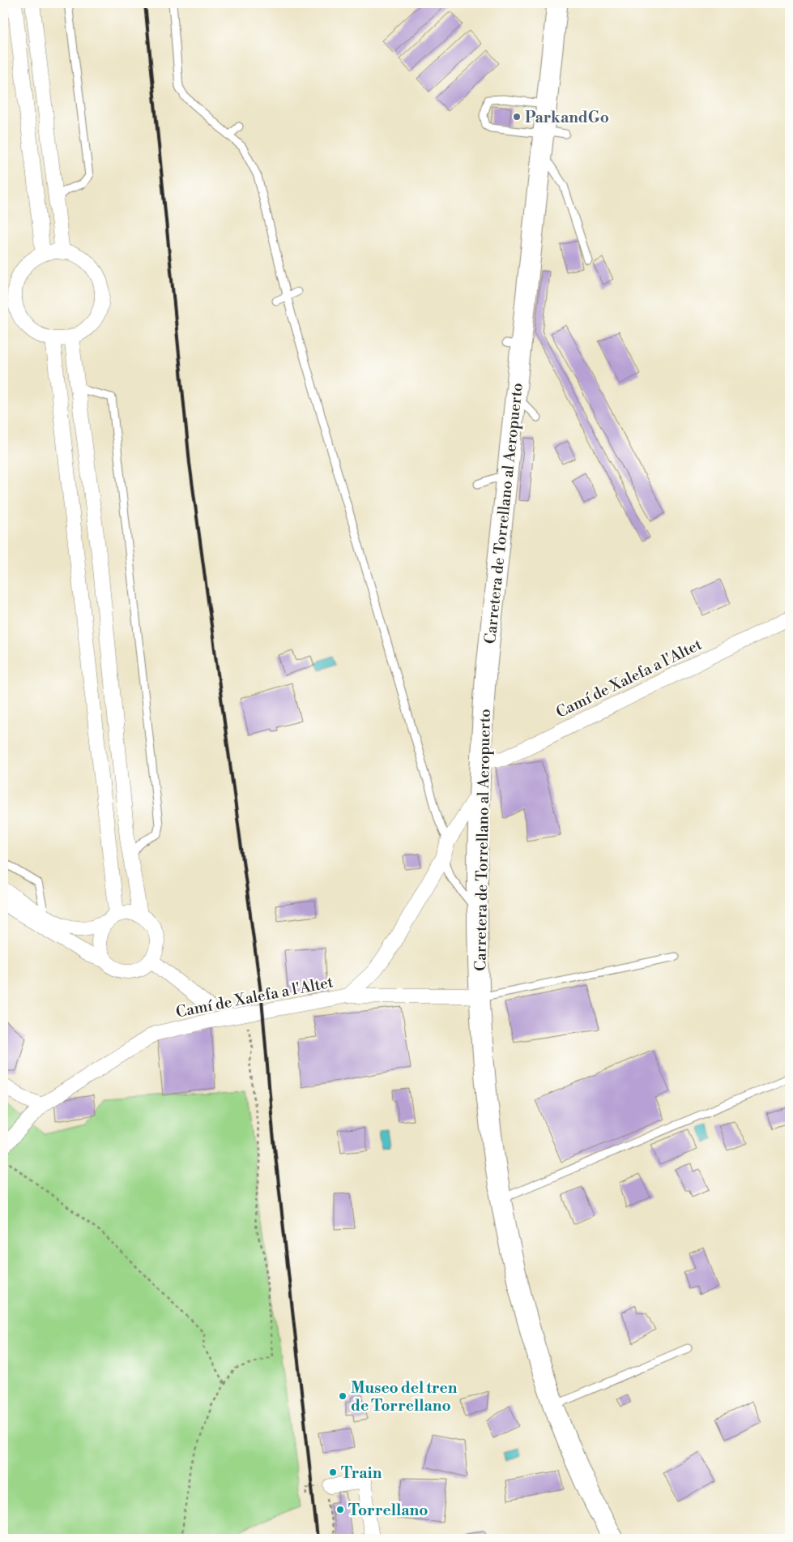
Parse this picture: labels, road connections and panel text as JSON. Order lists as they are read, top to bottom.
{
  "streets": {
    "street": ["Carretera de Torrellano al Aeropuerto", "Camí de Xalefa a l'Altet"]
  },
  "crossings": [
    ["Carretera de Torrellano al Aeropuerto", "Camí de Xalefa a l'Altet"]
  ],
  "places": [
    "ParkandGo",
    "Museo del tren de Torrellano",
    "Train",
    "Torrellano"
  ]
}
